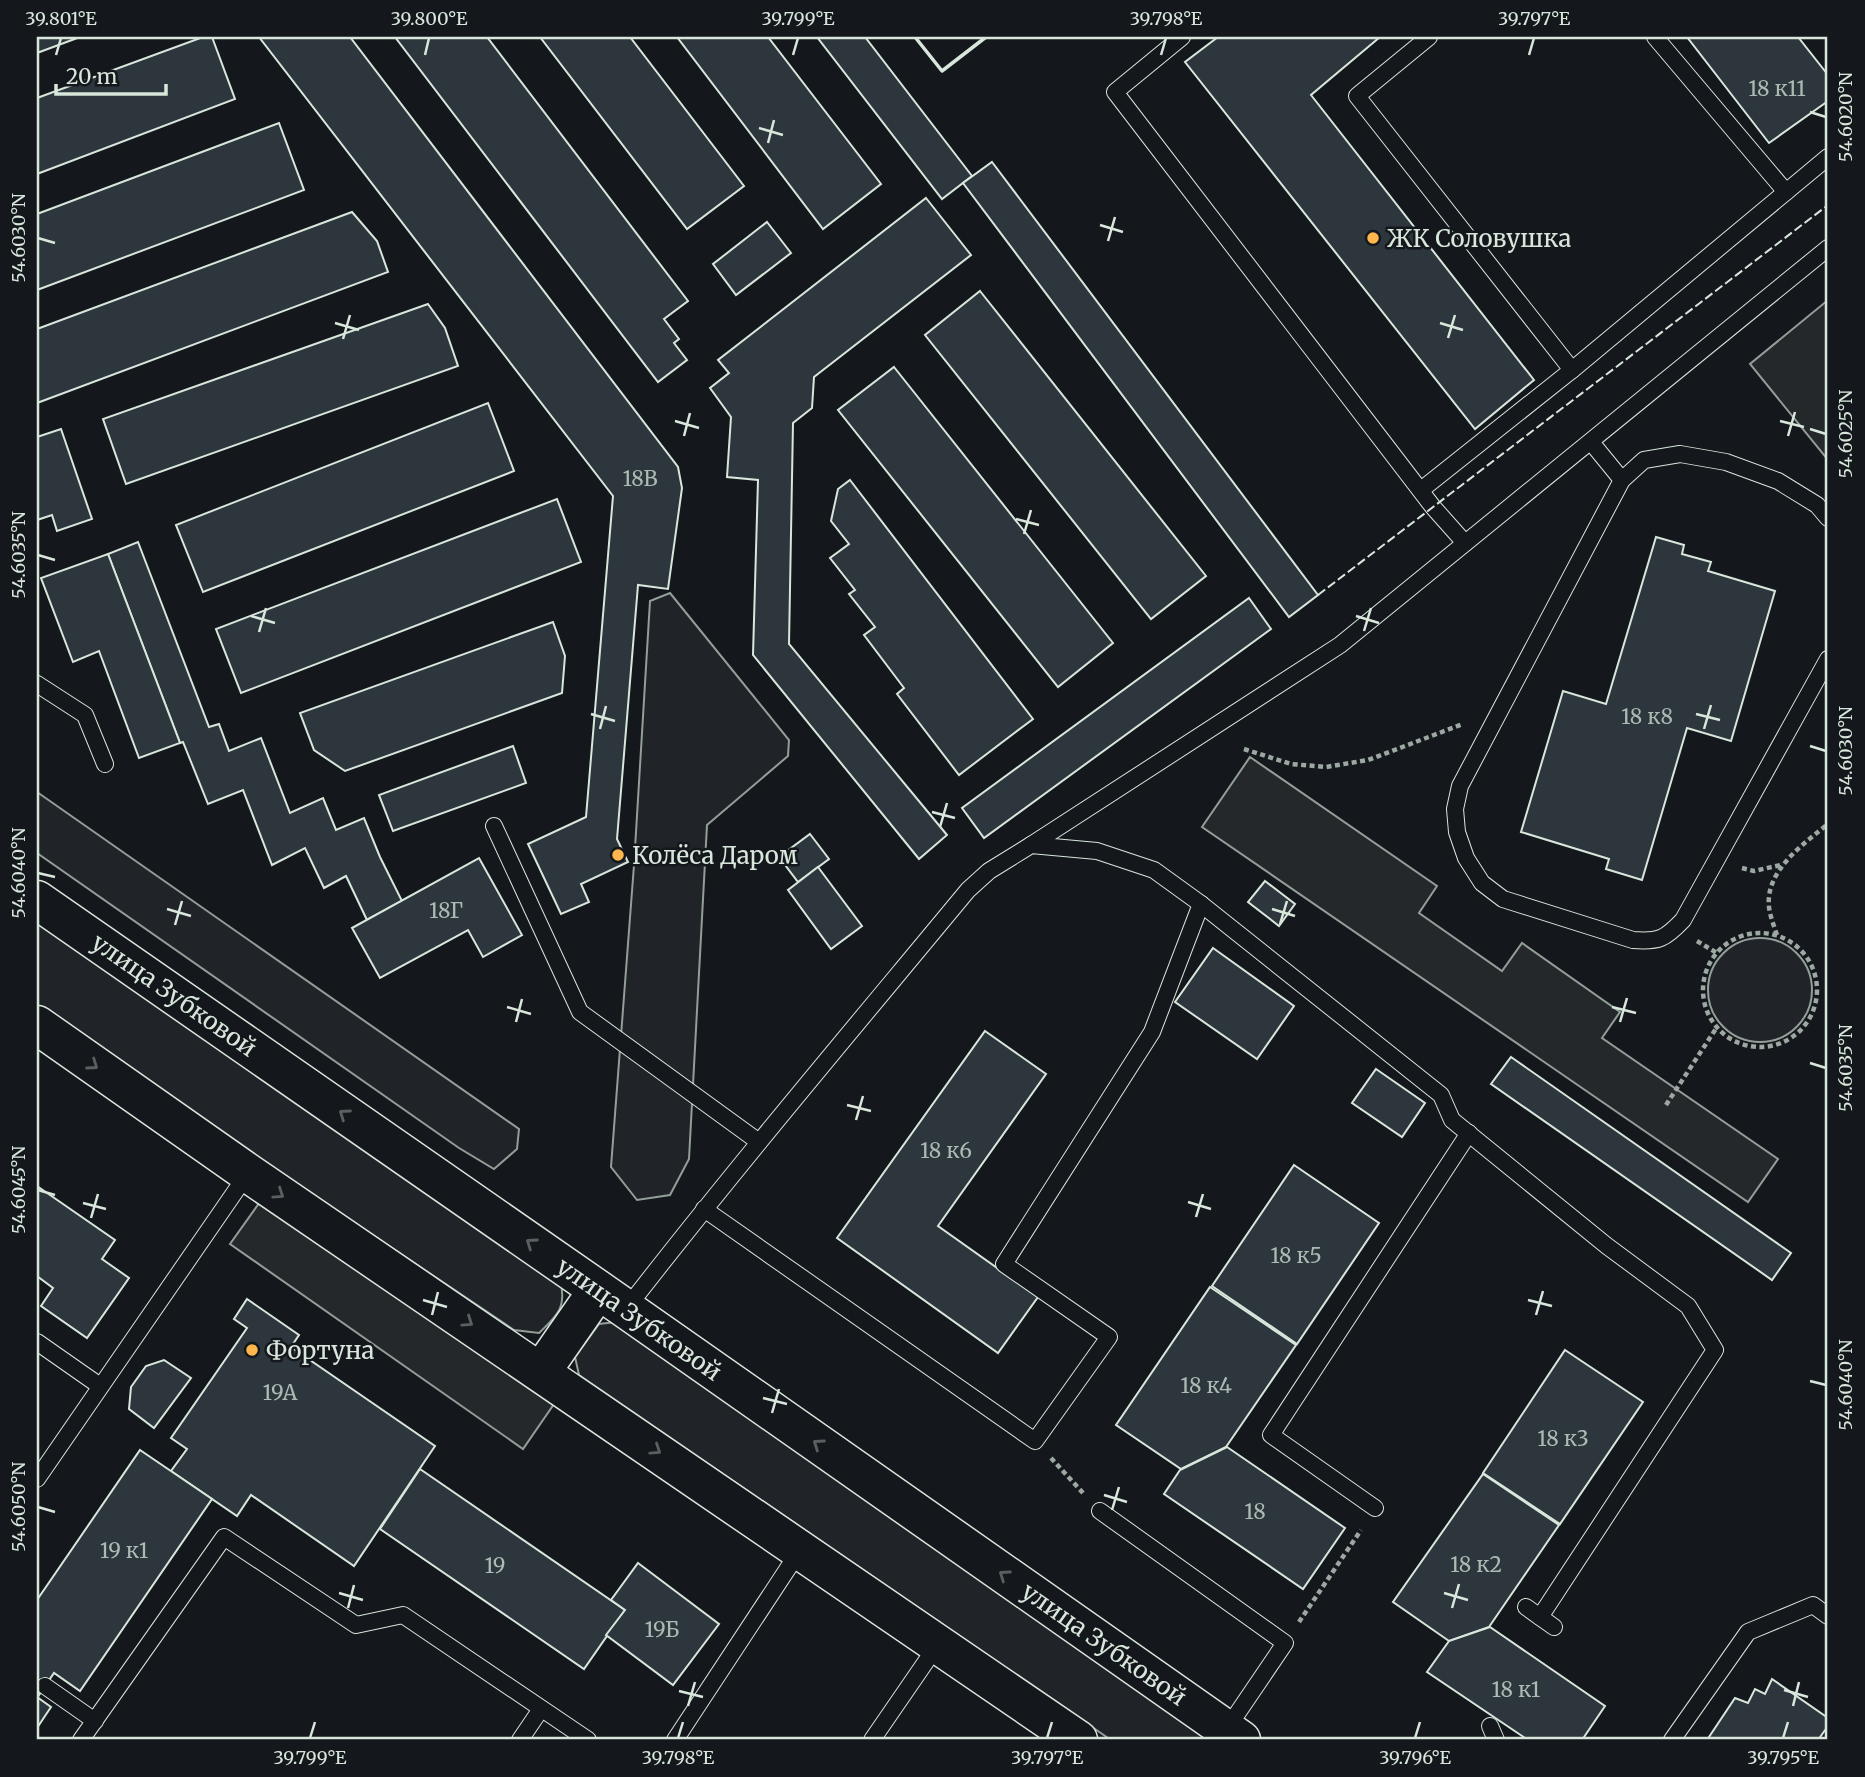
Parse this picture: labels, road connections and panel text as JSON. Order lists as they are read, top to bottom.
{
  "streets": {
    "main road": ["улица Зубковой"]
  },
  "places": ["ЖК Соловушка", "Колёса Даром", "Фортуна"],
  "house_numbers": [
    "18 к11",
    "18В",
    "18 к8",
    "18Г",
    "18 к6",
    "18 к5",
    "18 к4",
    "19А",
    "18 к3",
    "18",
    "19 к1",
    "18 к2",
    "19",
    "19Б",
    "18 к1"
  ],
  "scale_bar": "20 m",
  "coordinates": [
    "39.801°E",
    "39.800°E",
    "39.799°E",
    "39.798°E",
    "39.797°E",
    "54.6020°N",
    "54.6030°N",
    "54.6025°N",
    "54.6035°N",
    "54.6040°N",
    "54.6045°N",
    "54.6050°N",
    "39.796°E",
    "39.795°E"
  ]
}
